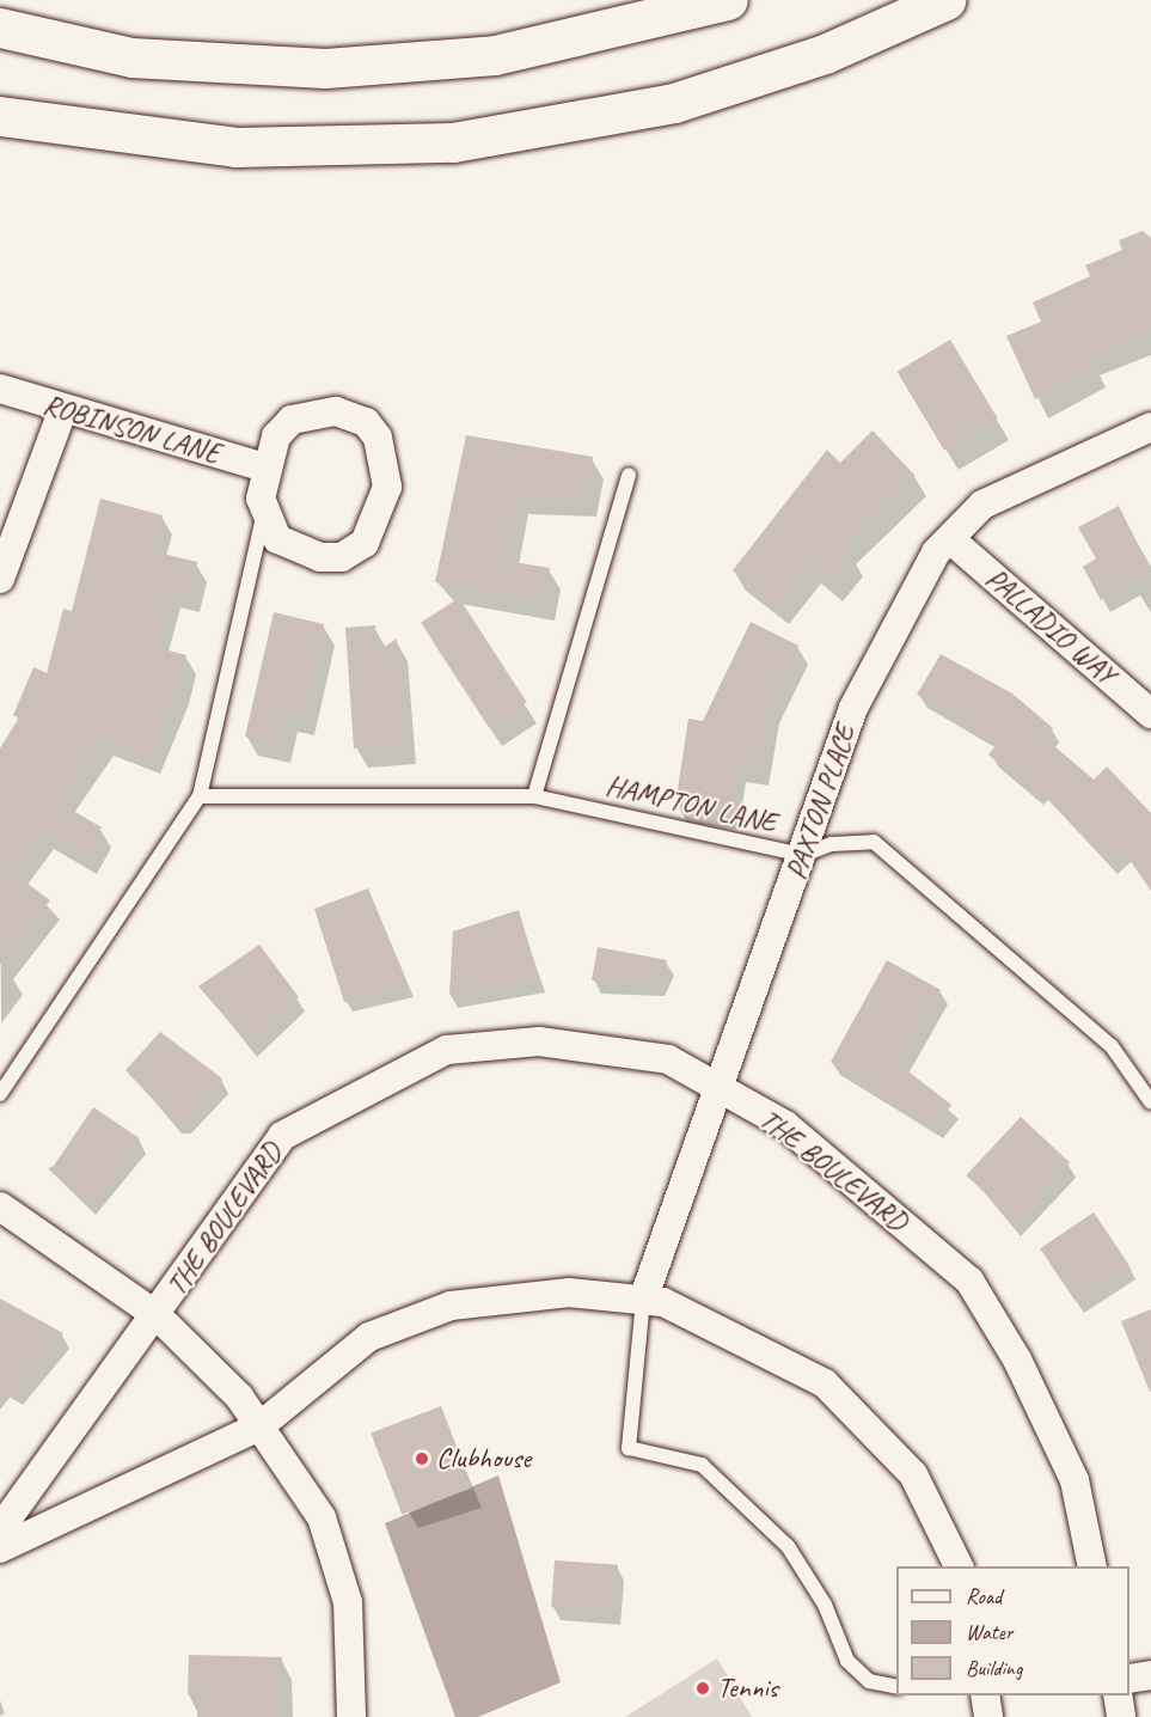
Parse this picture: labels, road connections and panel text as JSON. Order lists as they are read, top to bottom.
{
  "streets": {
    "street": [
      "ROBINSON LANE",
      "PALLADIO WAY",
      "PAXTON PLACE",
      "THE BOULEVARD"
    ],
    "lane": ["HAMPTON LANE"]
  },
  "crossings": [
    ["PALLADIO WAY", "PAXTON PLACE"],
    ["PAXTON PLACE", "HAMPTON LANE"],
    ["PAXTON PLACE", "THE BOULEVARD"]
  ],
  "places": ["Clubhouse", "Tennis"],
  "legend": ["Road", "Water", "Building"]
}
